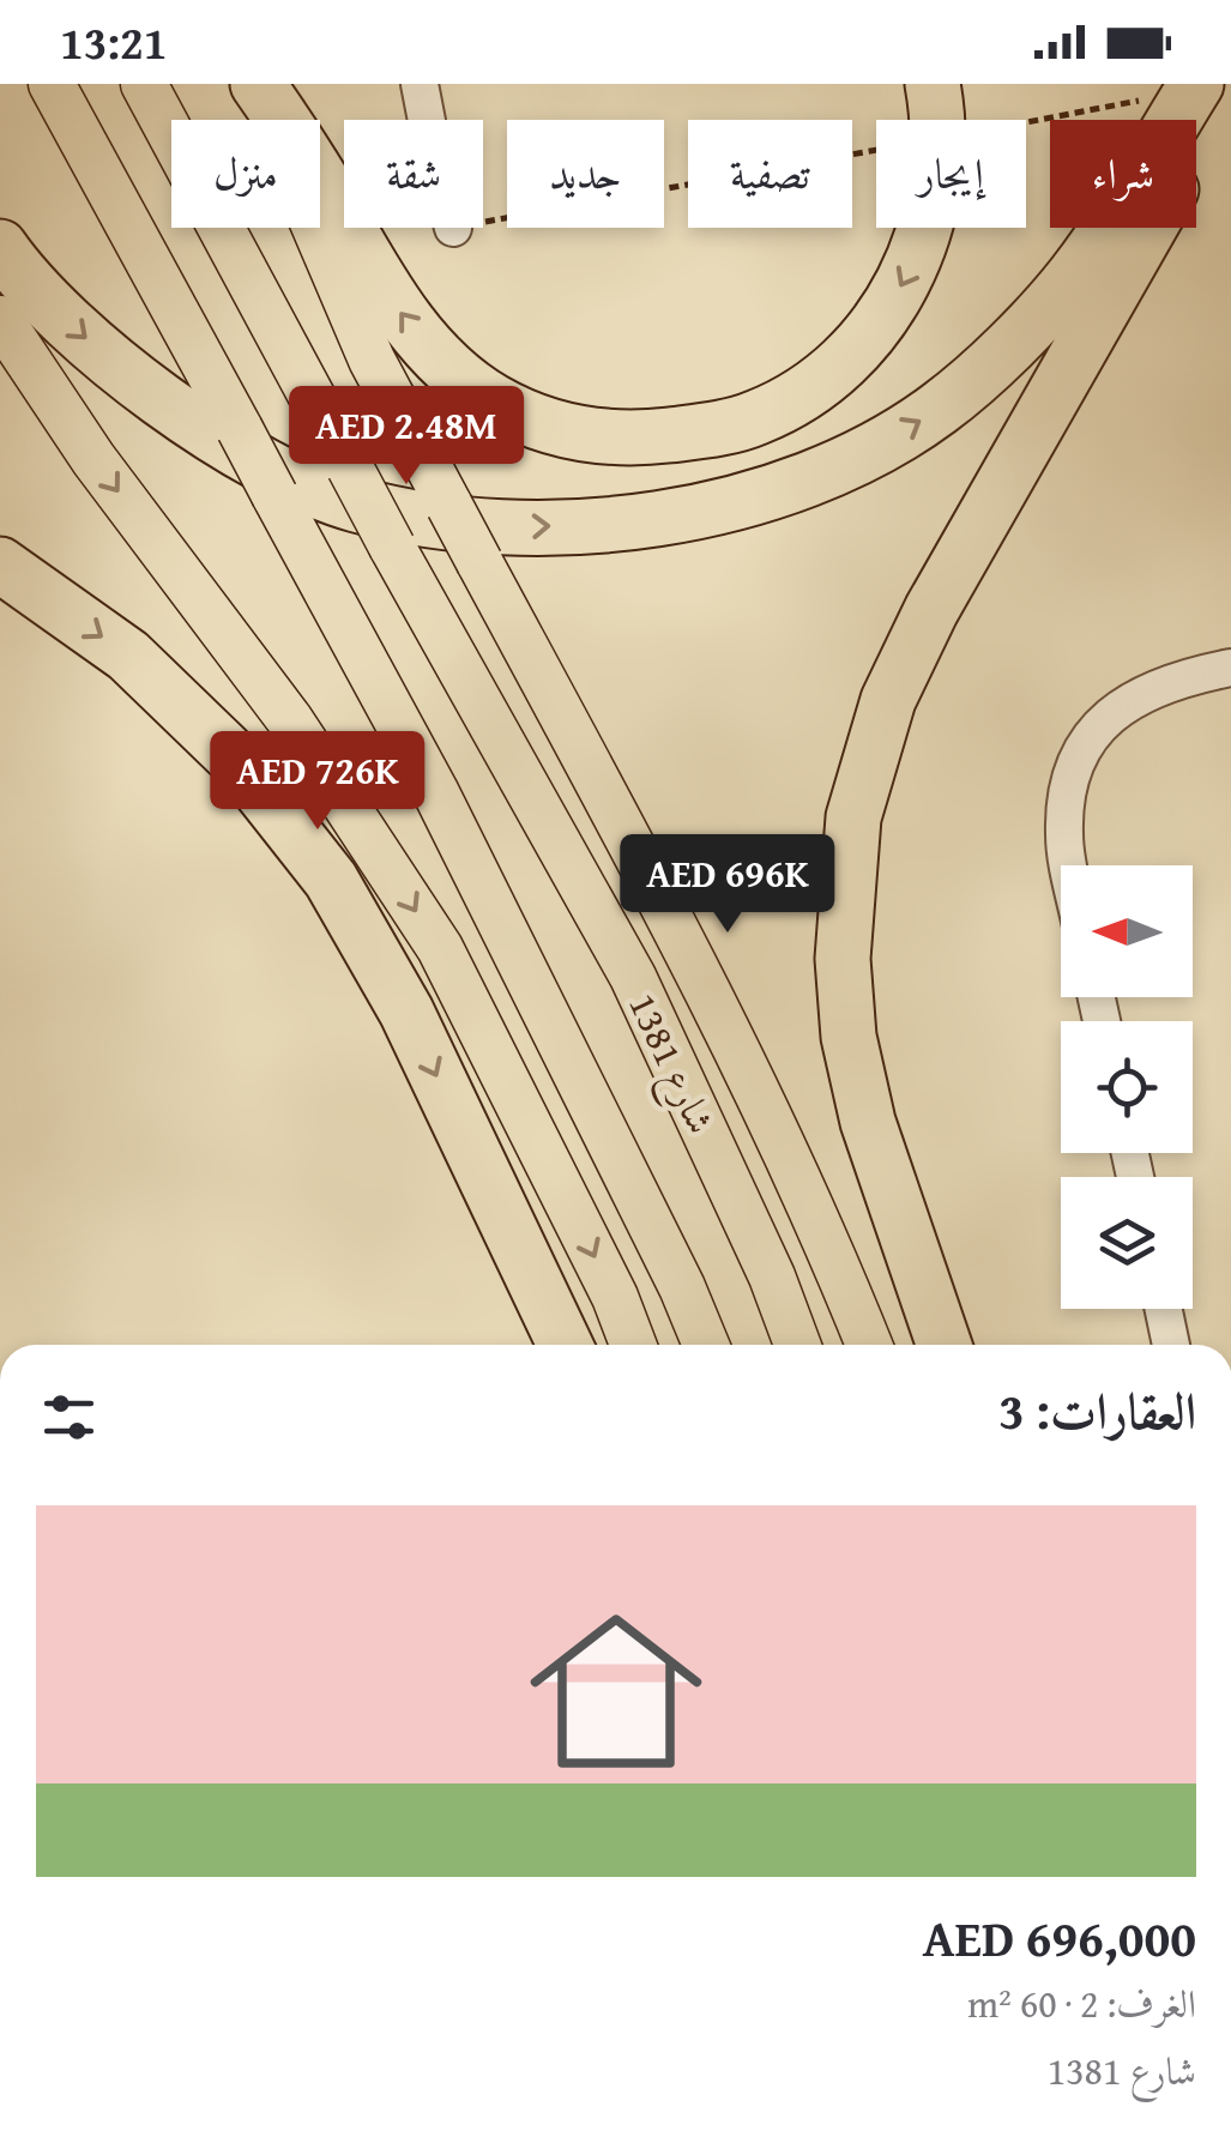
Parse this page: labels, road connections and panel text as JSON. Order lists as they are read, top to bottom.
{
  "streets": {
    "main road": ["شارع 1381"]
  },
  "north": "left",
  "page": {
    "status": "13:21",
    "chip": [
      "شراء",
      "إيجار",
      "تصفية",
      "جديد",
      "شقة",
      "منزل"
    ],
    "price": ["AED 2.48M", "AED 726K", "AED 696K"],
    "heading": "العقارات: 3",
    "list": [
      {
        "name": "AED 696,000",
        "note": "الغرف: 2 · 60 m² · شارع 1381"
      }
    ]
  }
}
